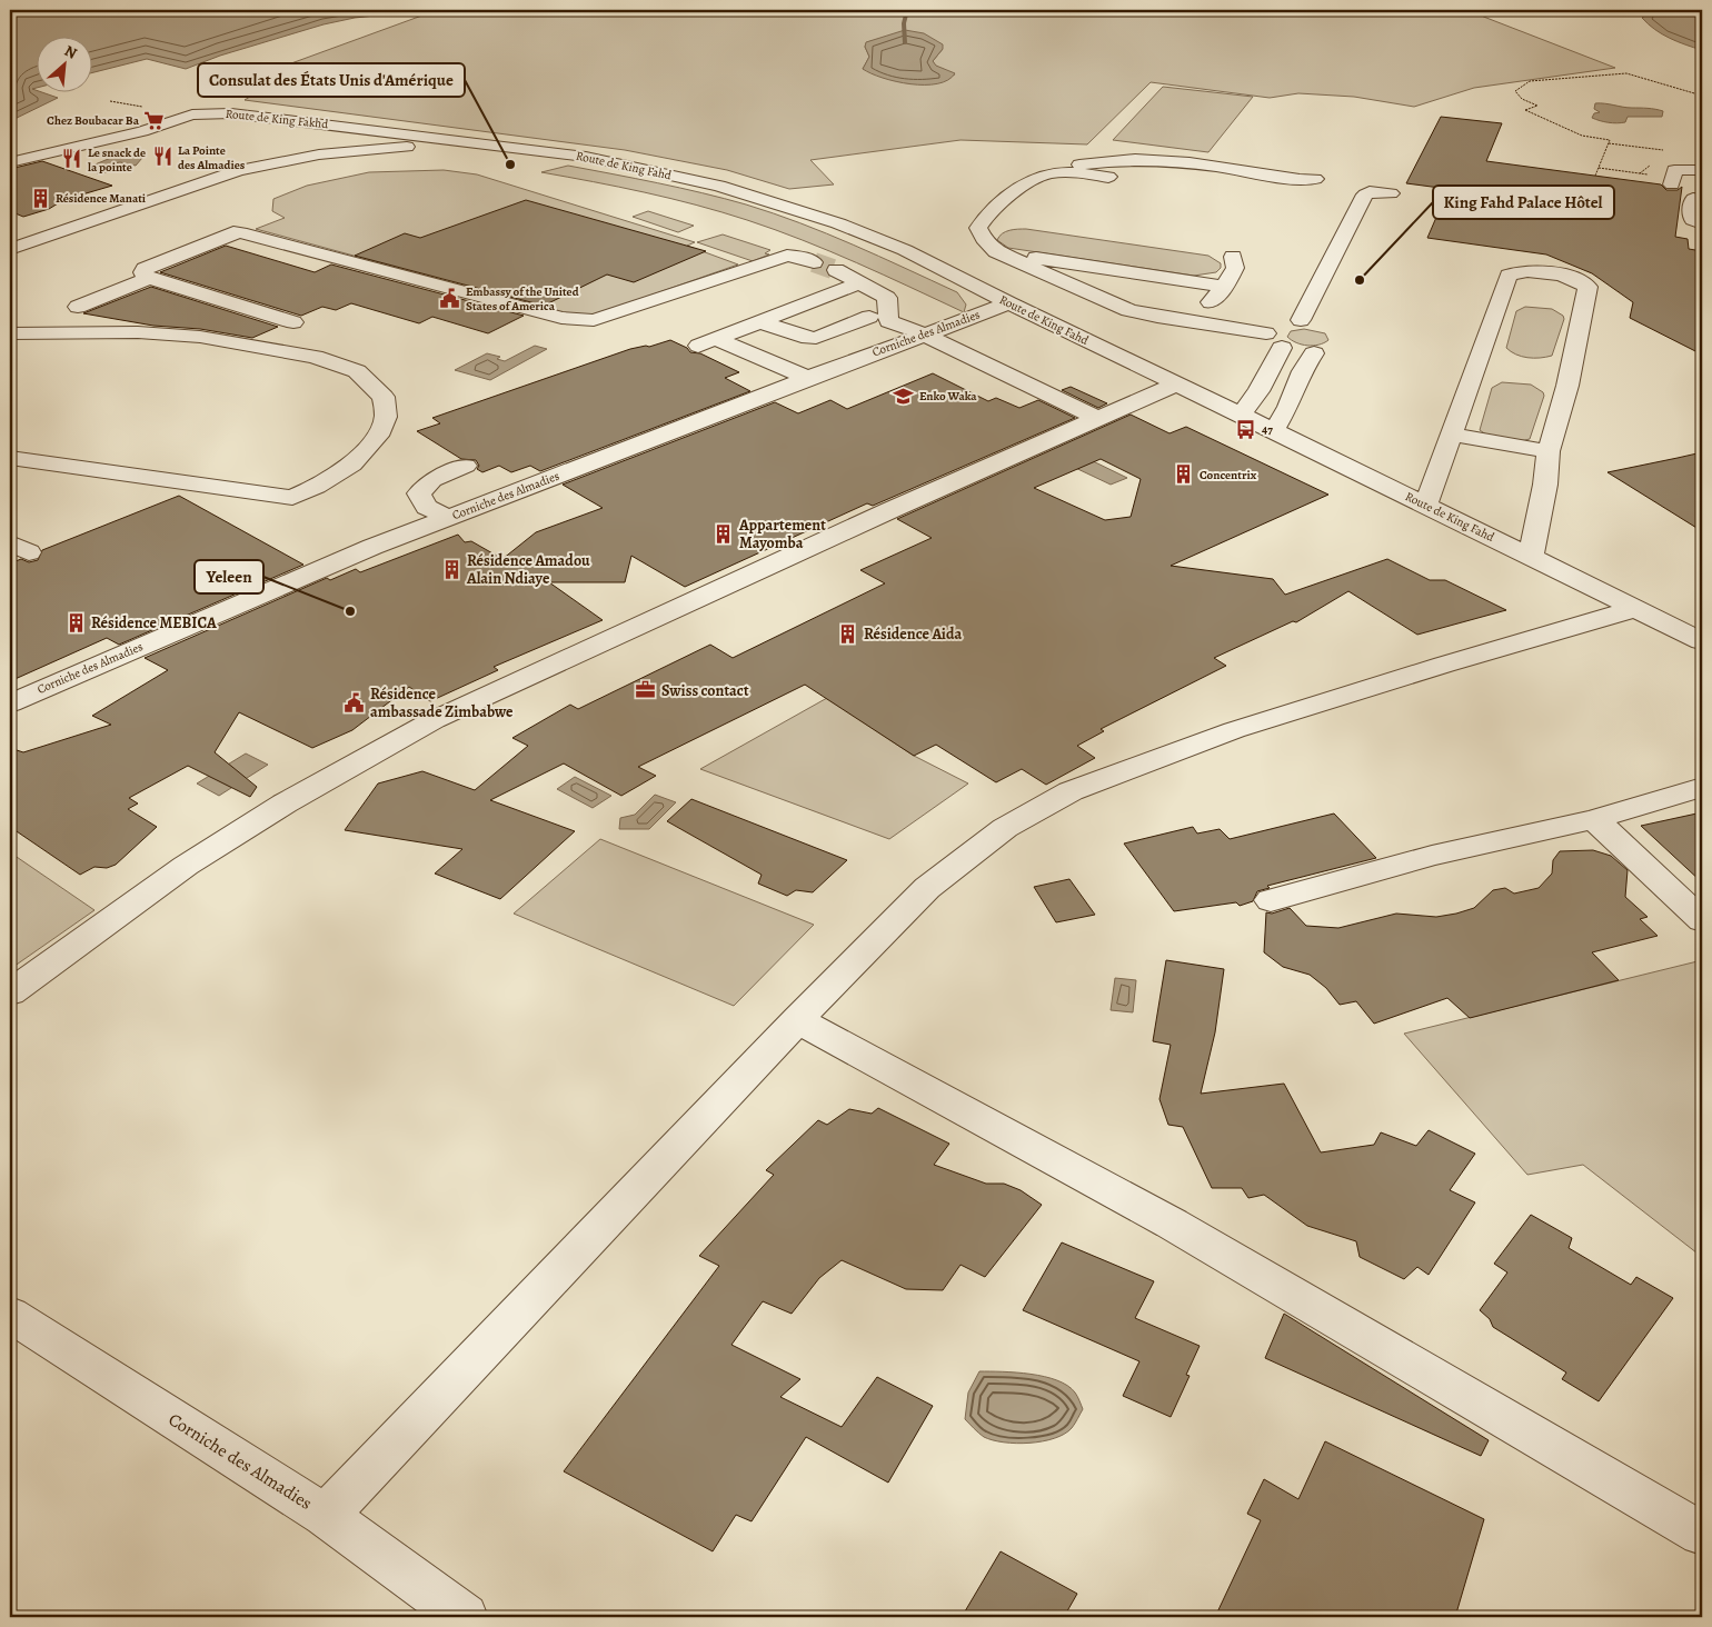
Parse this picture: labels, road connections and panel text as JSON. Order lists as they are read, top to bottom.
{
  "streets": {
    "street": ["Route de King Fakhd", "Route de King Fahd", "Corniche des Almadies"]
  },
  "crossings": [
    ["Route de King Fakhd", "Route de King Fahd"],
    ["Route de King Fahd", "Corniche des Almadies"]
  ],
  "places": {
    "supermarket": ["Chez Boubacar Ba"],
    "restaurant": ["La Pointe des Almadies", "Le snack de la pointe"],
    "other": ["Consulat des États Unis d'Amérique", "King Fahd Palace Hôtel", "Yeleen"],
    "building": [
      "Résidence Manati",
      "Concentrix",
      "Appartement Mayomba",
      "Résidence Amadou Alain Ndiaye",
      "Résidence MEBICA",
      "Résidence Aida"
    ],
    "public building": ["Embassy of the United States of America", "Résidence ambassade Zimbabwe"],
    "school or university": ["Enko Waka"],
    "bus stop": ["47"],
    "office": ["Swiss contact"]
  },
  "north": "top right"
}
